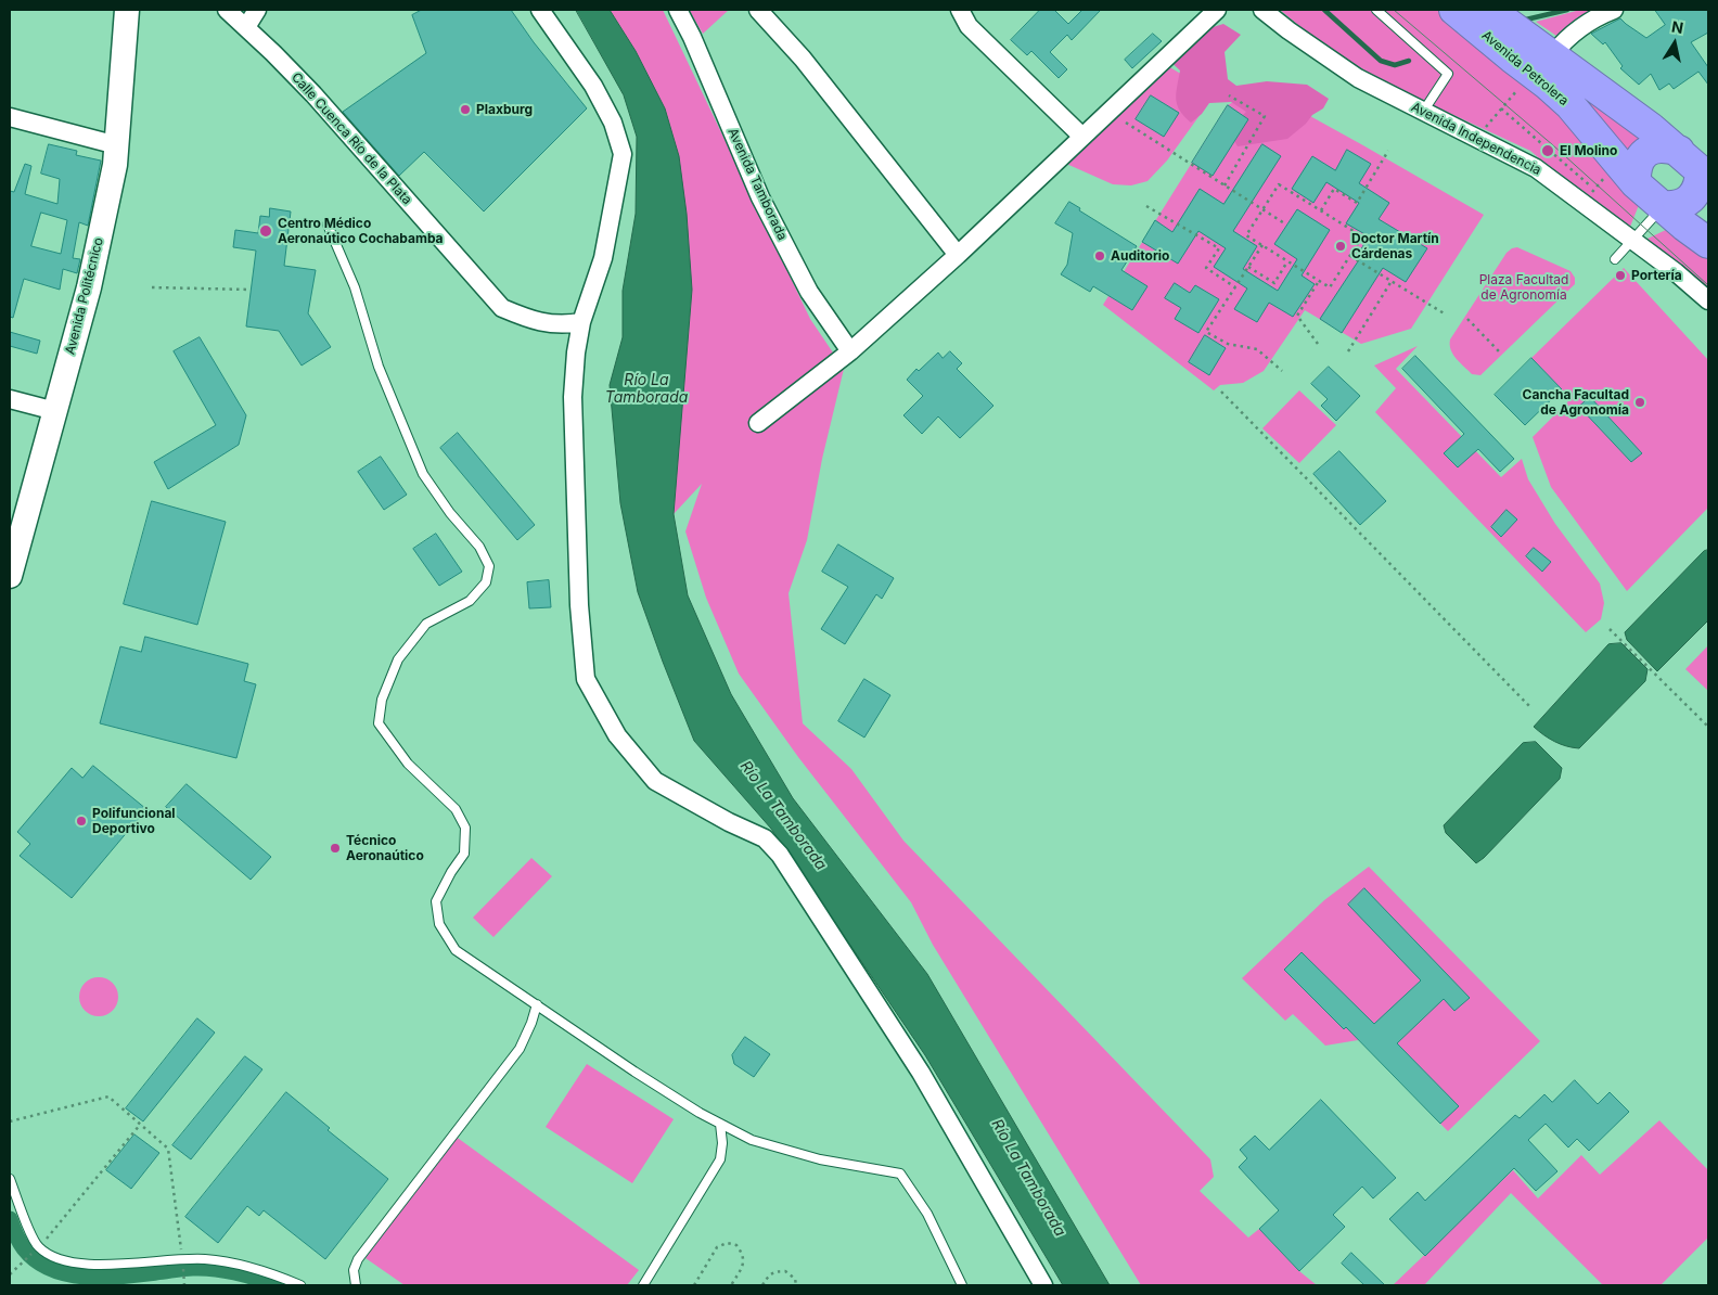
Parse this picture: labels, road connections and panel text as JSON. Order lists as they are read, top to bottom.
{
  "streets": {
    "highway": ["Avenida Petrolera"],
    "main road": ["Avenida Politécnico"],
    "street": ["Calle Cuenca Río de la Plata", "Avenida Independencia", "Avenida Tamborada"]
  },
  "water": ["Río La Tamborada"],
  "parks": ["Plaza Facultad de Agronomía"],
  "places": [
    "Plaxburg",
    "El Molino",
    "Centro Médico Aeronaútico Cochabamba",
    "Doctor Martín Cárdenas",
    "Auditorio",
    "Portería",
    "Cancha Facultad de Agronomía",
    "Polifuncional Deportivo",
    "Técnico Aeronaútico"
  ],
  "north": "top"
}
